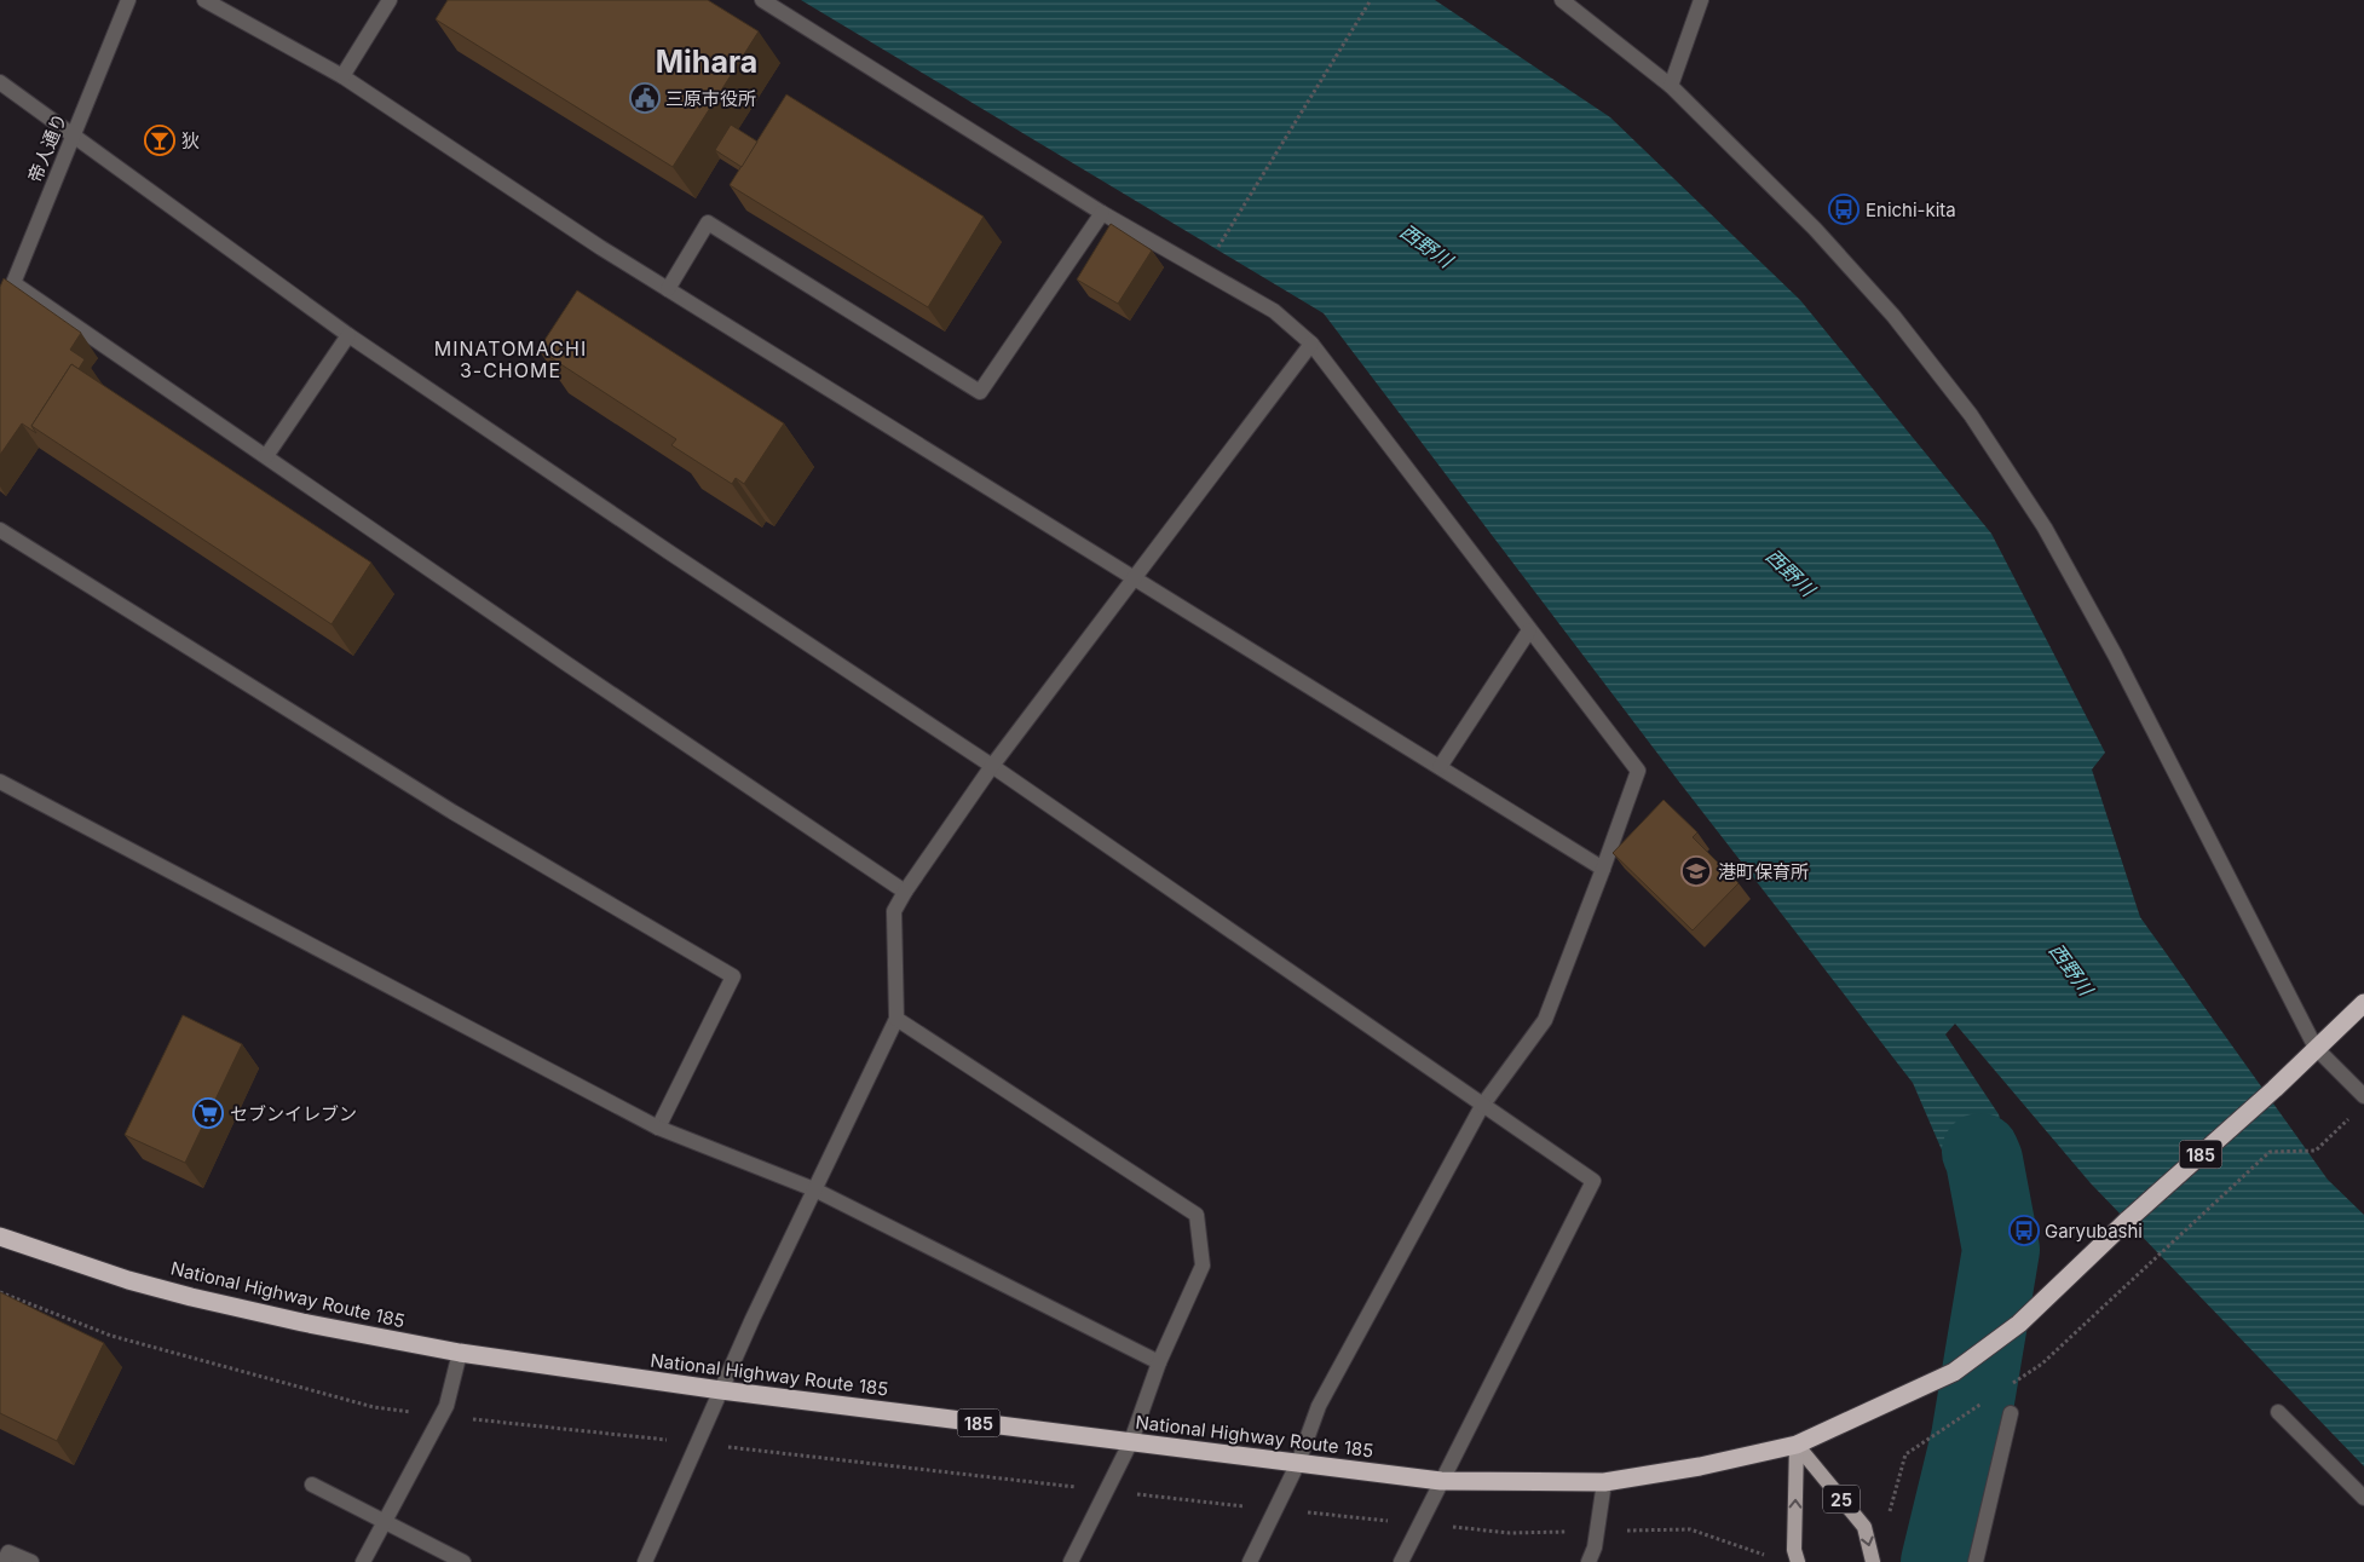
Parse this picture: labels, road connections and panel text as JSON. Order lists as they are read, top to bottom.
{
  "streets": {
    "highway": ["185", "National Highway Route 185"],
    "main road": ["25"],
    "street": ["帝人通り"]
  },
  "crossings": [
    ["National Highway Route 185", "25"]
  ],
  "districts": ["Mihara", "MINATOMACHI 3-CHOME"],
  "water": ["西野川"],
  "places": {
    "public building": ["三原市役所"],
    "bar": ["狄"],
    "bus stop": ["Enichi-kita", "Garyubashi"],
    "school or university": ["港町保育所"],
    "supermarket": ["セブンイレブン"]
  }
}
